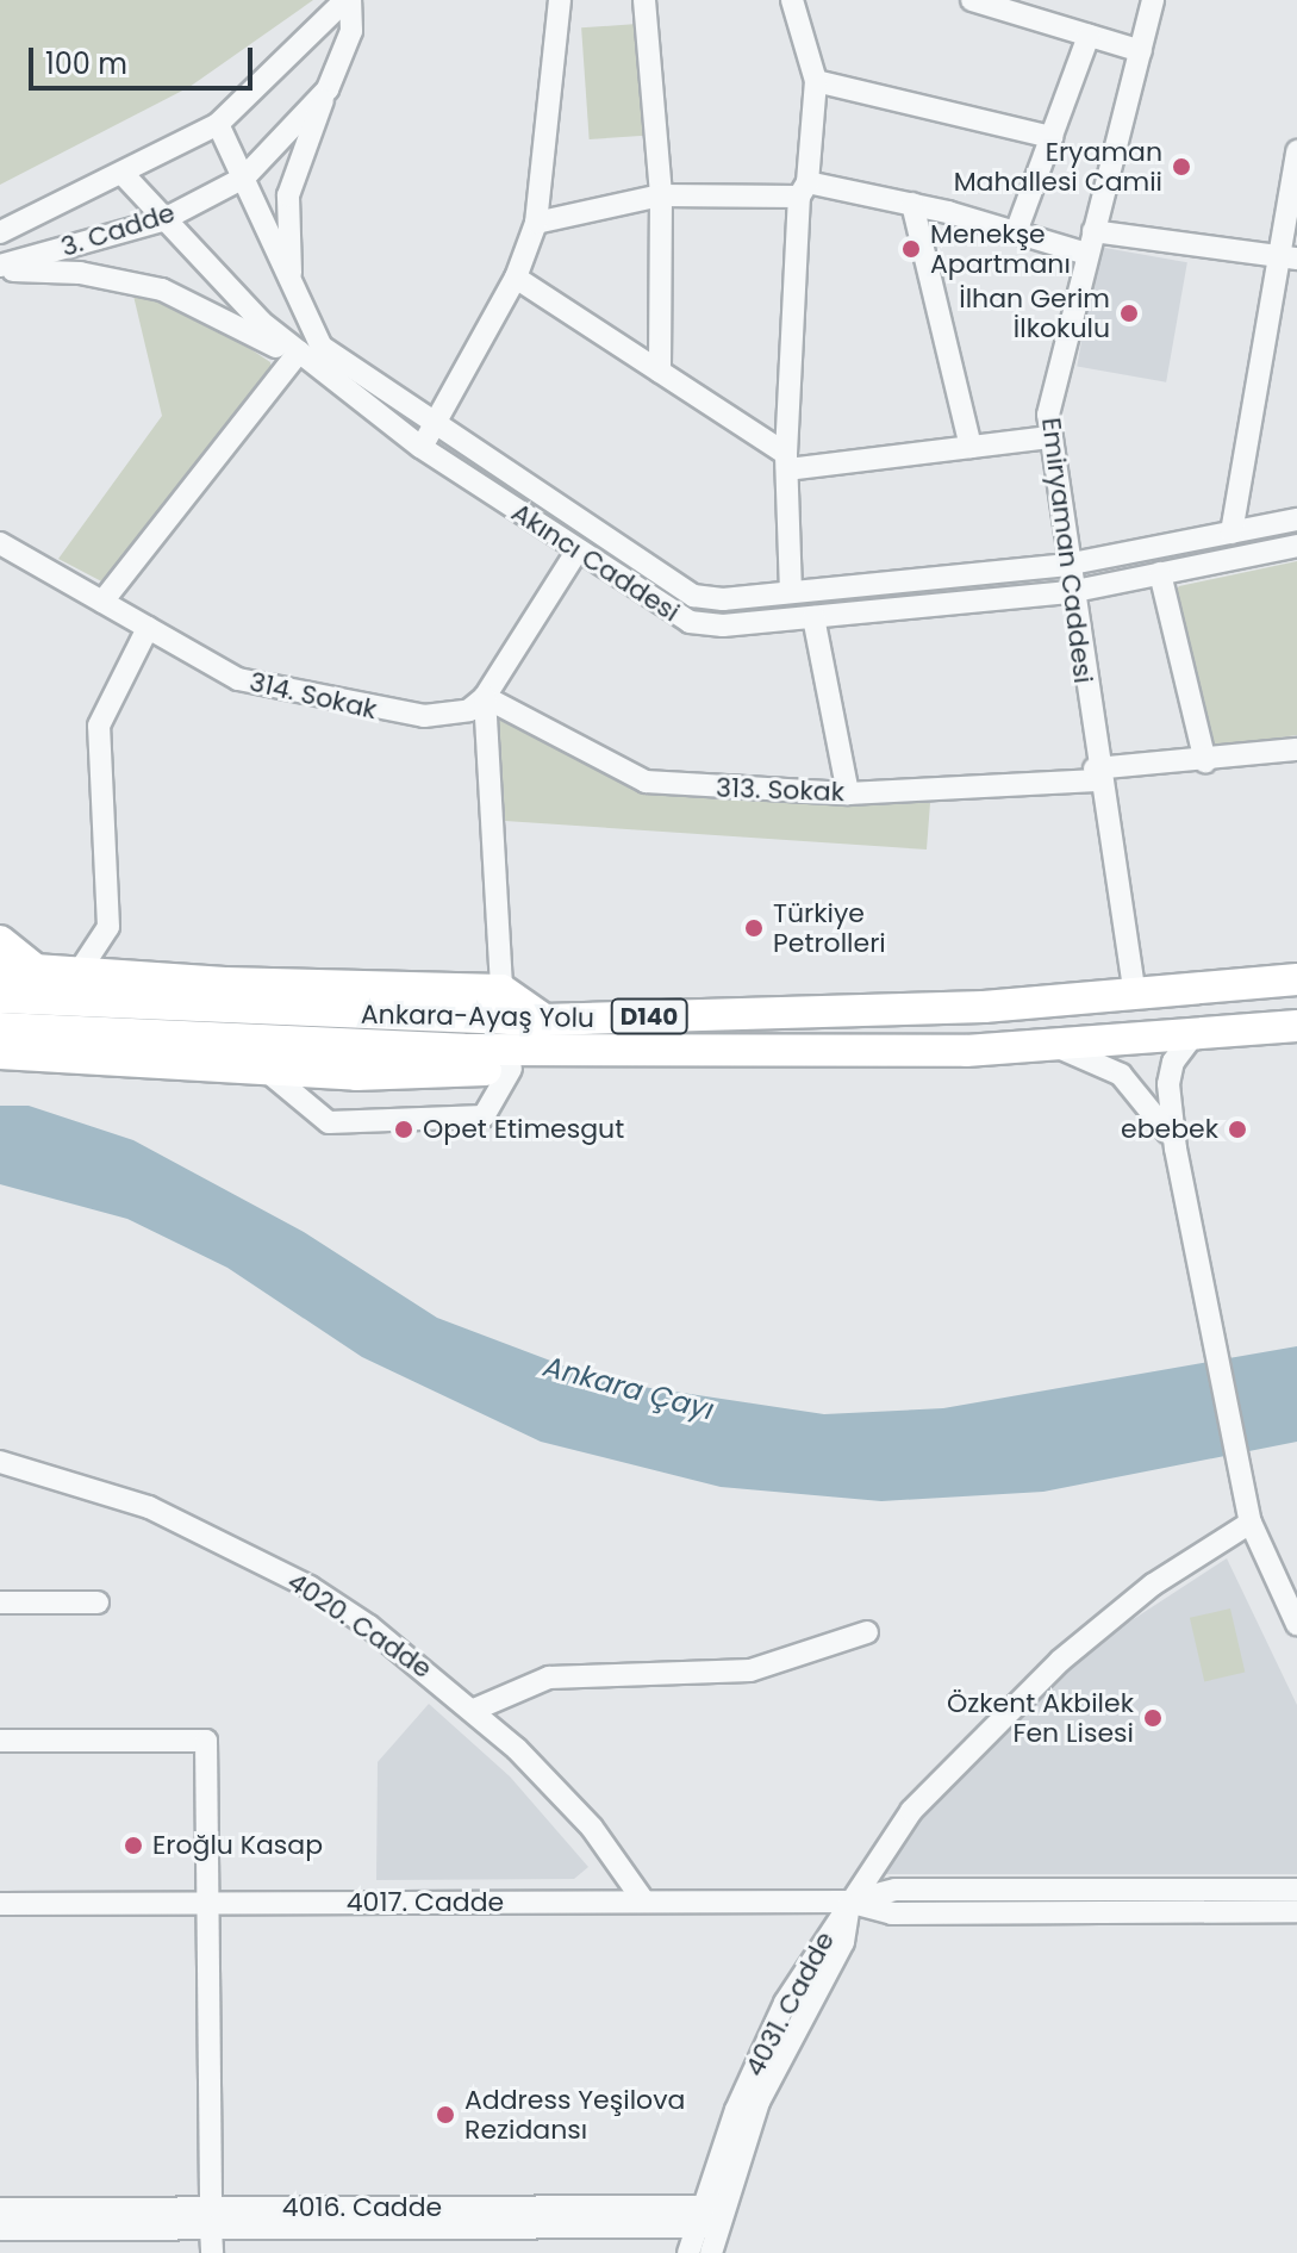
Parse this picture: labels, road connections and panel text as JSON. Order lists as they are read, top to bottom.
{
  "streets": {
    "highway": ["Ankara-Ayaş Yolu", "D140"],
    "street": [
      "3. Cadde",
      "Emiryaman Caddesi",
      "Akıncı Caddesi",
      "314. Sokak",
      "313. Sokak",
      "4020. Cadde",
      "4017. Cadde",
      "4031. Cadde",
      "4016. Cadde"
    ]
  },
  "crossings": [
    ["3. Cadde", "Akıncı Caddesi"],
    ["Emiryaman Caddesi", "Akıncı Caddesi"],
    ["Emiryaman Caddesi", "313. Sokak"],
    ["Emiryaman Caddesi", "Ankara-Ayaş Yolu"],
    ["314. Sokak", "313. Sokak"],
    ["4020. Cadde", "4017. Cadde"],
    ["4017. Cadde", "4031. Cadde"],
    ["4031. Cadde", "4016. Cadde"]
  ],
  "water": ["Ankara Çayı"],
  "places": [
    "Eryaman Mahallesi Camii",
    "Menekşe Apartmanı",
    "İlhan Gerim İlkokulu",
    "Türkiye Petrolleri",
    "Opet Etimesgut",
    "ebebek",
    "Özkent Akbilek Fen Lisesi",
    "Eroğlu Kasap",
    "Address Yeşilova Rezidansı"
  ],
  "scale_bar": "100 m"
}
